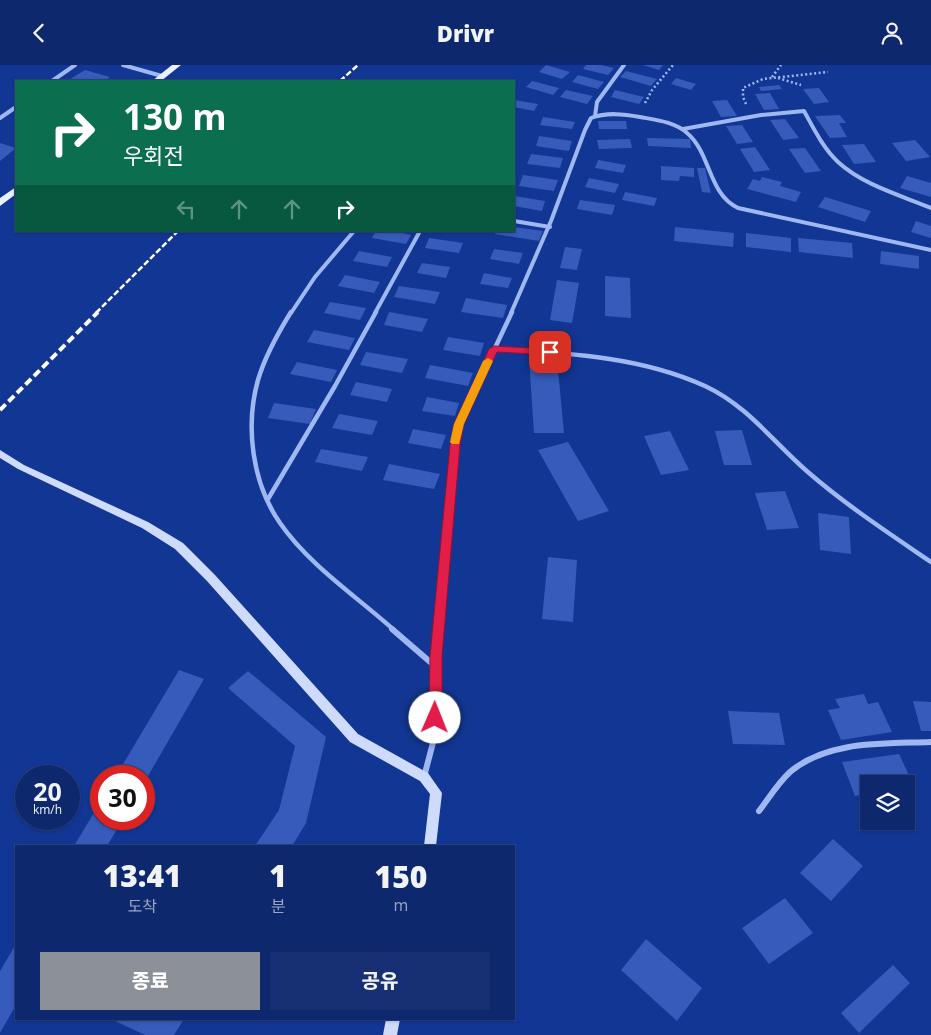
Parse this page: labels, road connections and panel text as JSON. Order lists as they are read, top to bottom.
{
  "page": {
    "header": "Drivr",
    "turn": ["130 m", "우회전"],
    "speed": "20 km/h",
    "limit": "30",
    "eta": [
      "13:41",
      "도착",
      "1",
      "분",
      "150",
      "m"
    ],
    "buttons": ["종료", "공유"]
  }
}
